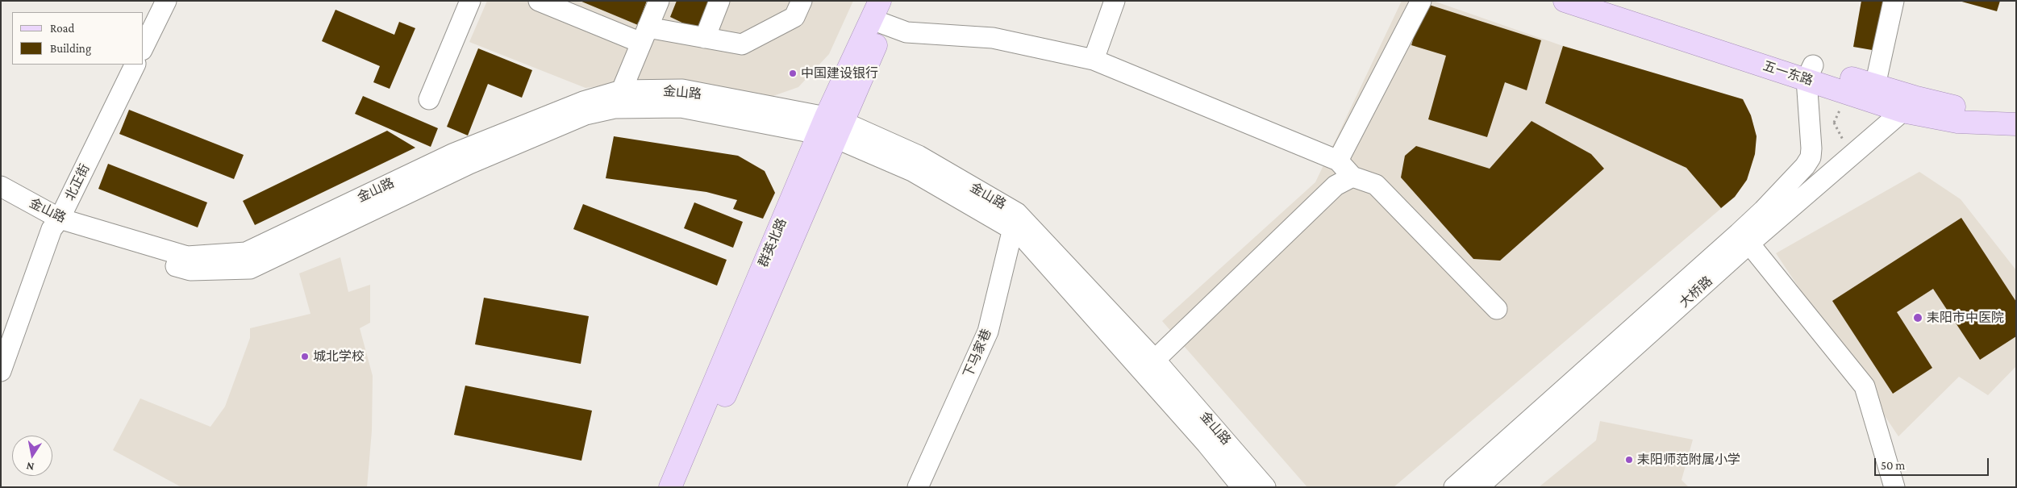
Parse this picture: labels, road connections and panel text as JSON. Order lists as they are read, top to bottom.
{
  "streets": {
    "main road": ["五一东路", "群英北路"],
    "street": [
      "金山路",
      "北正街",
      "大桥路",
      "下马家巷"
    ]
  },
  "crossings": [
    ["五一东路", "大桥路"],
    ["金山路", "北正街"],
    ["金山路", "群英北路"],
    ["金山路", "下马家巷"]
  ],
  "places": [
    "中国建设银行",
    "耒阳市中医院",
    "城北学校",
    "耒阳师范附属小学"
  ],
  "legend": ["Road", "Building"],
  "scale_bar": "50 m",
  "north": "bottom"
}
